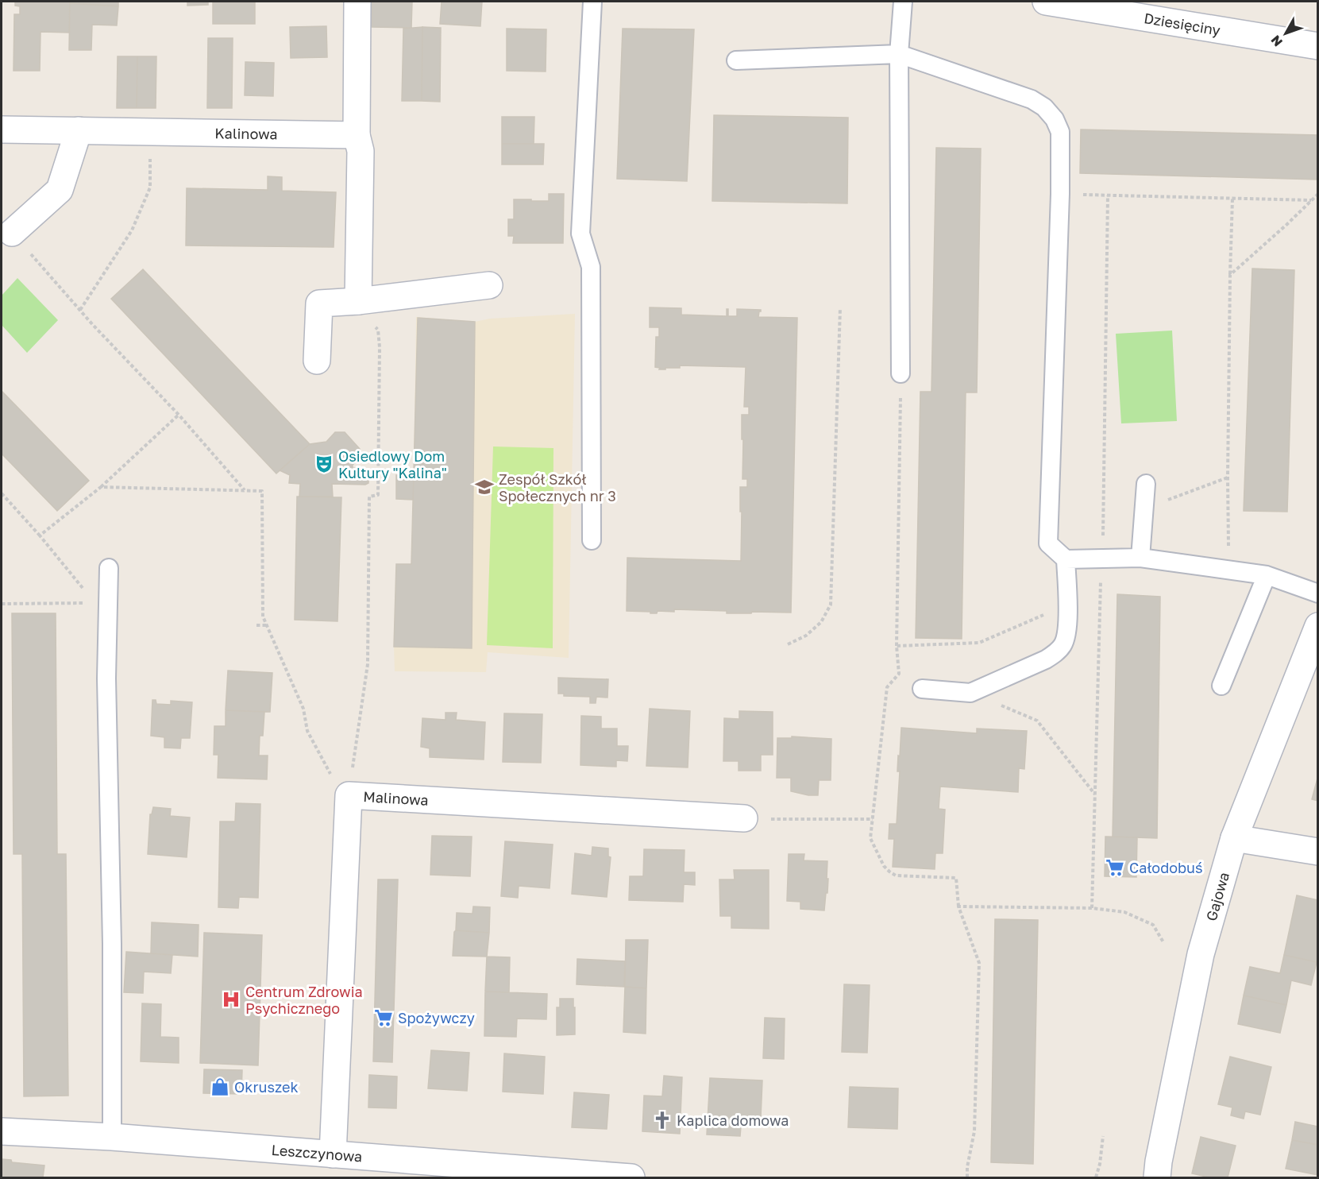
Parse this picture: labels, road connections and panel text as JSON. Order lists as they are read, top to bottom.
{
  "streets": {
    "street": [
      "Dziesięciny",
      "Kalinowa",
      "Malinowa",
      "Gajowa",
      "Leszczynowa"
    ]
  },
  "crossings": [
    ["Malinowa", "Leszczynowa"]
  ],
  "places": {
    "theatre": ["Osiedlowy Dom Kultury \"Kalina\""],
    "school or university": ["Zespół Szkół Społecznych nr 3"],
    "supermarket": ["Całodobuś", "Spożywczy"],
    "hospital": ["Centrum Zdrowia Psychicznego"],
    "shop": ["Okruszek"],
    "church": ["Kaplica domowa"]
  },
  "north": "bottom left"
}
